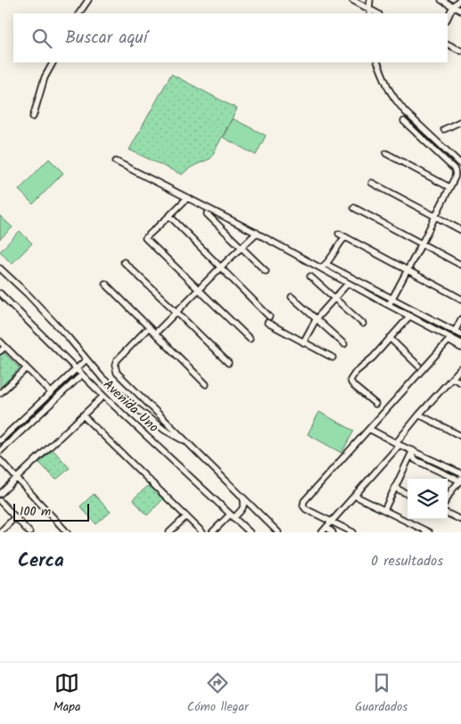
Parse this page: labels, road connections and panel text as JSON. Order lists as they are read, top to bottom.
{
  "streets": {
    "street": ["Avenida Uno"]
  },
  "scale_bar": "100 m",
  "page": {
    "search": "Buscar aquí",
    "scale": "100 m",
    "heading": ["Cerca", "0 resultados"],
    "nav": ["Mapa", "Cómo llegar", "Guardados"]
  }
}
